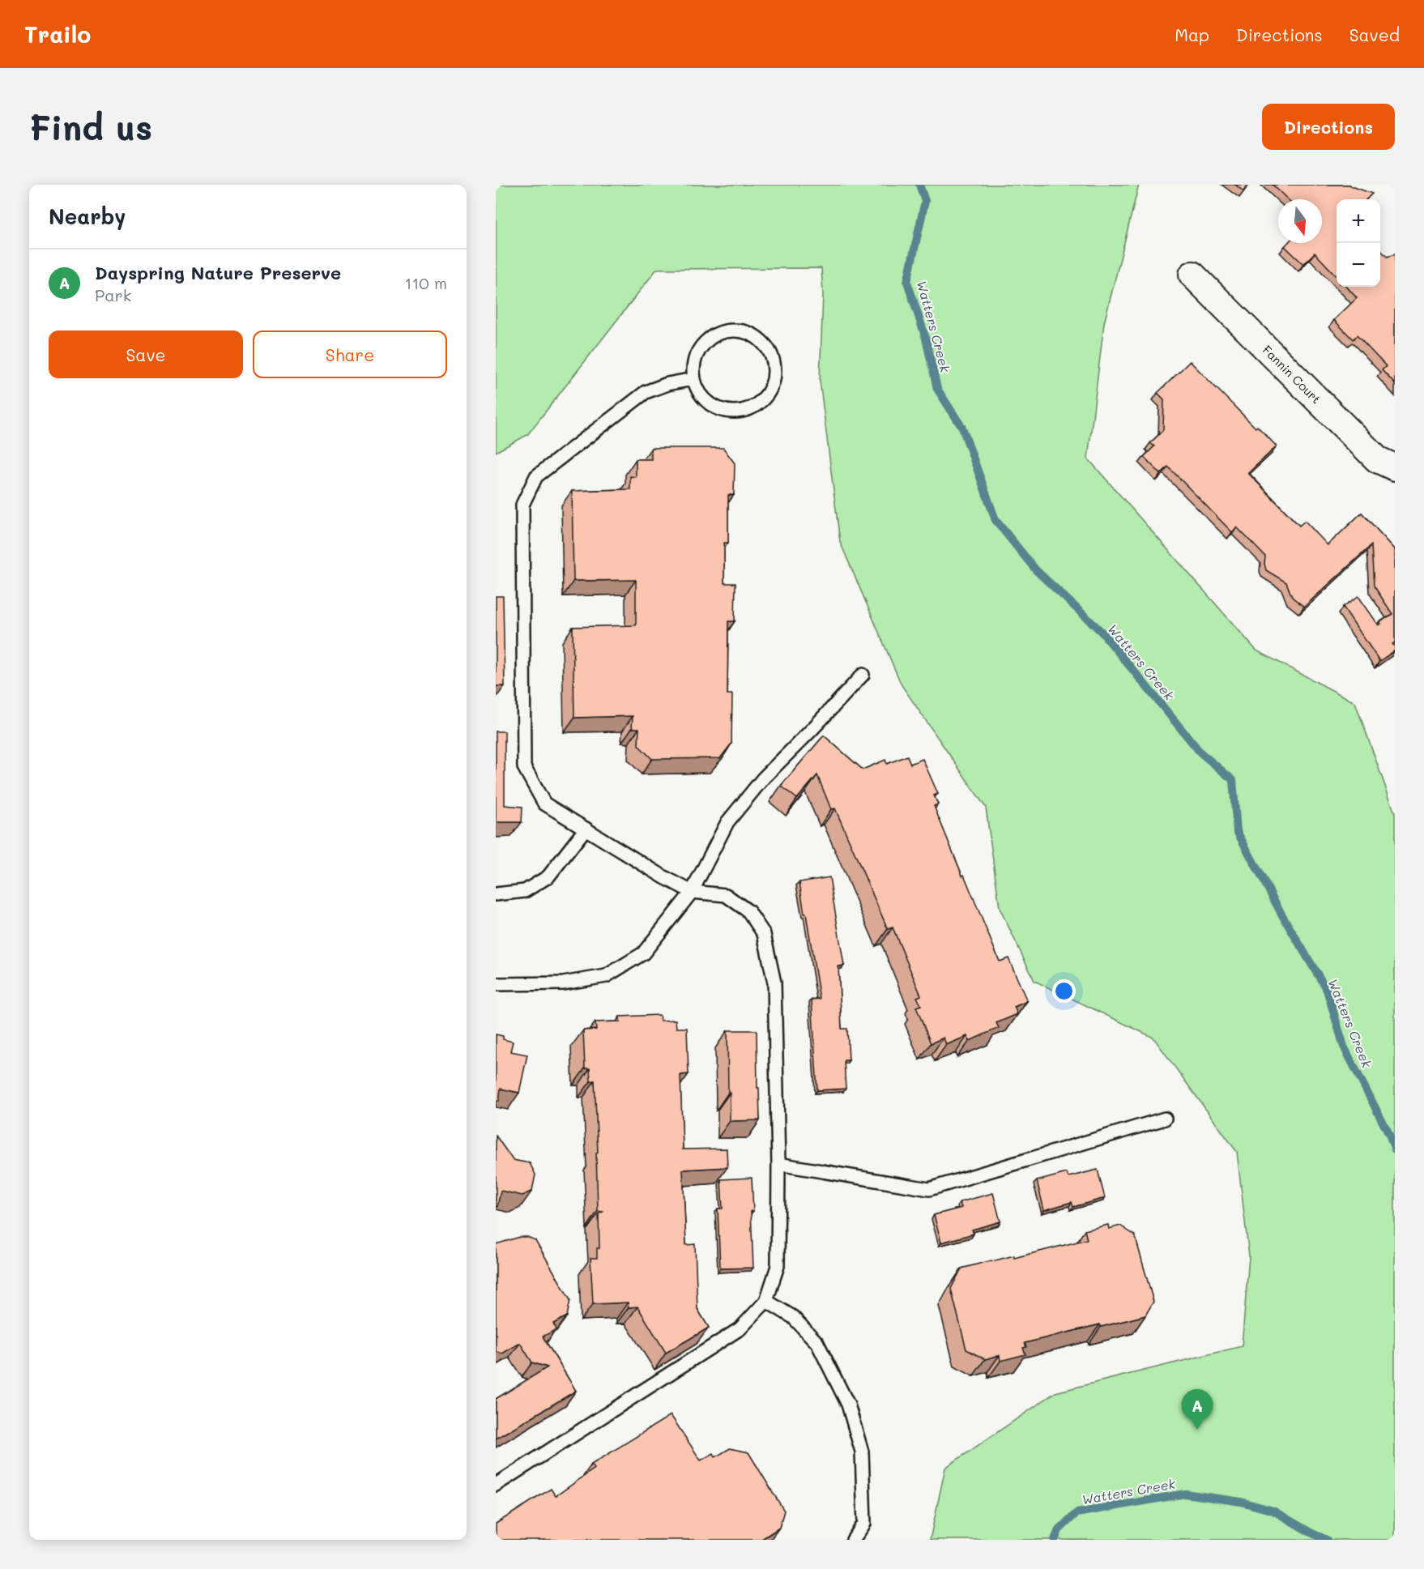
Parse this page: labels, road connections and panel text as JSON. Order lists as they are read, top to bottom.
{
  "streets": {
    "street": ["Fannin Court"]
  },
  "water": ["Watters Creek"],
  "north": "bottom",
  "page": {
    "header": "Trailo",
    "nav": ["Map", "Directions", "Saved"],
    "buttons": [
      "Directions",
      ["Save", "Share"]
    ],
    "title": "Find us",
    "heading": "Nearby",
    "map_buttons": ["+", "−"],
    "list": [
      {
        "mark": "A",
        "name": "Dayspring Nature Preserve",
        "note": "Park",
        "value": "110 m"
      }
    ],
    "pins": "A"
  }
}
